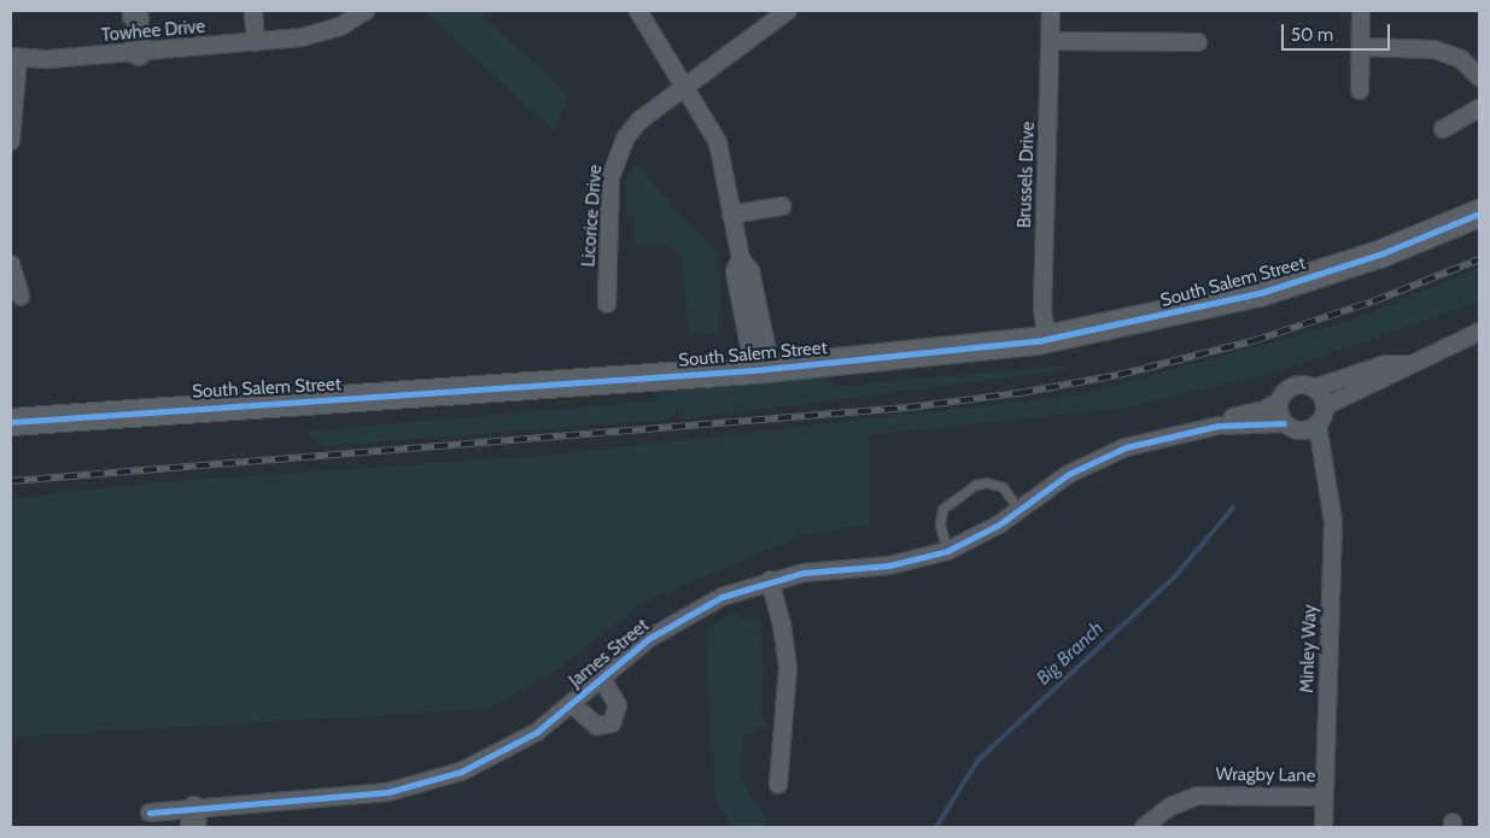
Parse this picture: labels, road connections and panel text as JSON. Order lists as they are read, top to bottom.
{
  "streets": {
    "main road": ["South Salem Street"],
    "street": [
      "Towhee Drive",
      "Brussels Drive",
      "Licorice Drive",
      "Minley Way",
      "James Street",
      "Wragby Lane"
    ]
  },
  "crossings": [
    ["Brussels Drive", "South Salem Street"],
    ["Minley Way", "James Street"],
    ["Minley Way", "Wragby Lane"]
  ],
  "water": ["Big Branch"],
  "scale_bar": "50 m"
}
